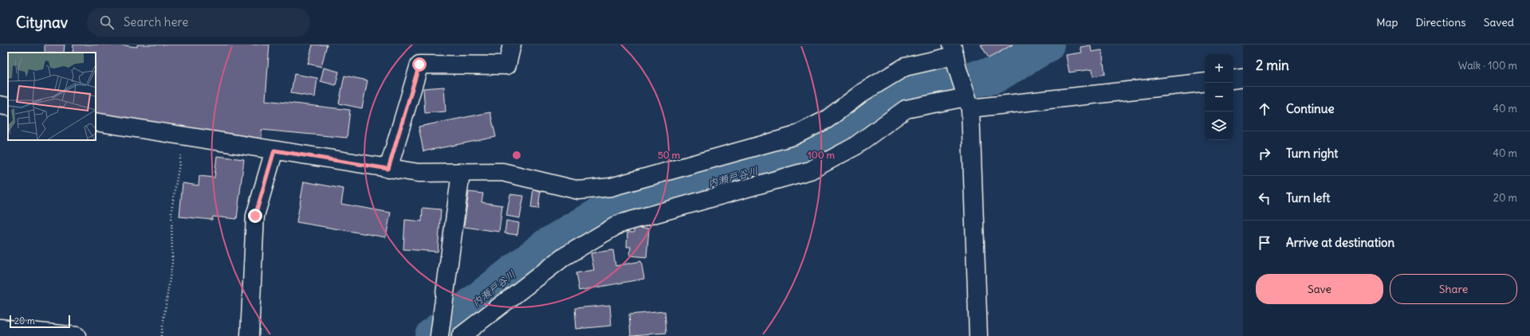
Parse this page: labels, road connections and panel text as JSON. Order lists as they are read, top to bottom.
{
  "water": ["内瀬戸谷川"],
  "scale_bar": "20 m",
  "page": {
    "header": "Citynav",
    "search": "Search here",
    "nav": ["Map", "Directions", "Saved"],
    "heading": ["2 min", "Walk · 100 m"],
    "map_buttons": ["+", "−"],
    "list": [
      ["Continue", "40 m"],
      ["Turn right", "40 m"],
      ["Turn left", "20 m"],
      "Arrive at destination"
    ],
    "buttons": ["Save", "Share"],
    "scale": "20 m"
  },
  "rings": ["50 m", "100 m"]
}
